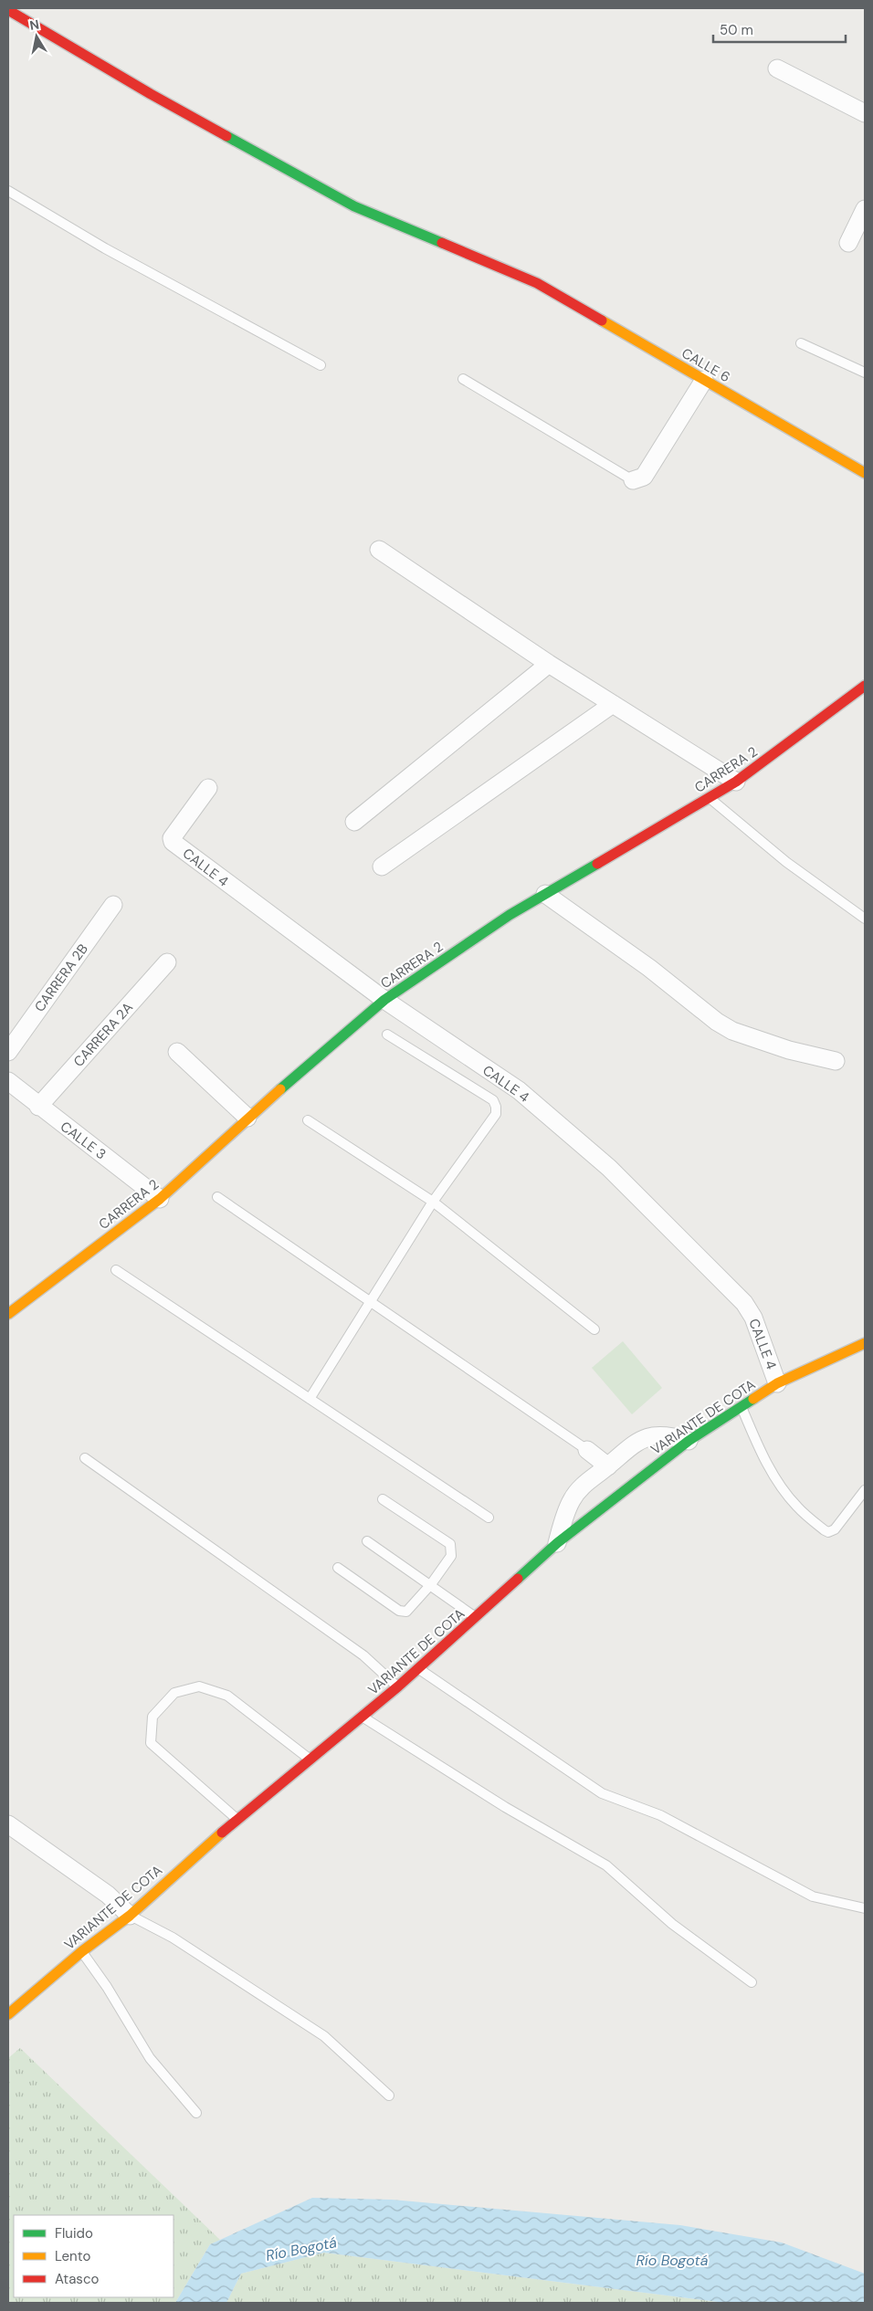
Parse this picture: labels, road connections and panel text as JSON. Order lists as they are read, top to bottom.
{
  "streets": {
    "street": [
      "CALLE 6",
      "CARRERA 2",
      "CALLE 4",
      "CARRERA 2B",
      "CARRERA 2A",
      "CALLE 3",
      "VARIANTE DE COTA"
    ]
  },
  "crossings": [
    ["CARRERA 2", "CALLE 4"],
    ["CARRERA 2", "CALLE 3"],
    ["CALLE 4", "VARIANTE DE COTA"],
    ["CARRERA 2A", "CALLE 3"]
  ],
  "water": ["Río Bogotá"],
  "legend": ["Fluido", "Lento", "Atasco"],
  "scale_bar": "50 m",
  "north": "top"
}
